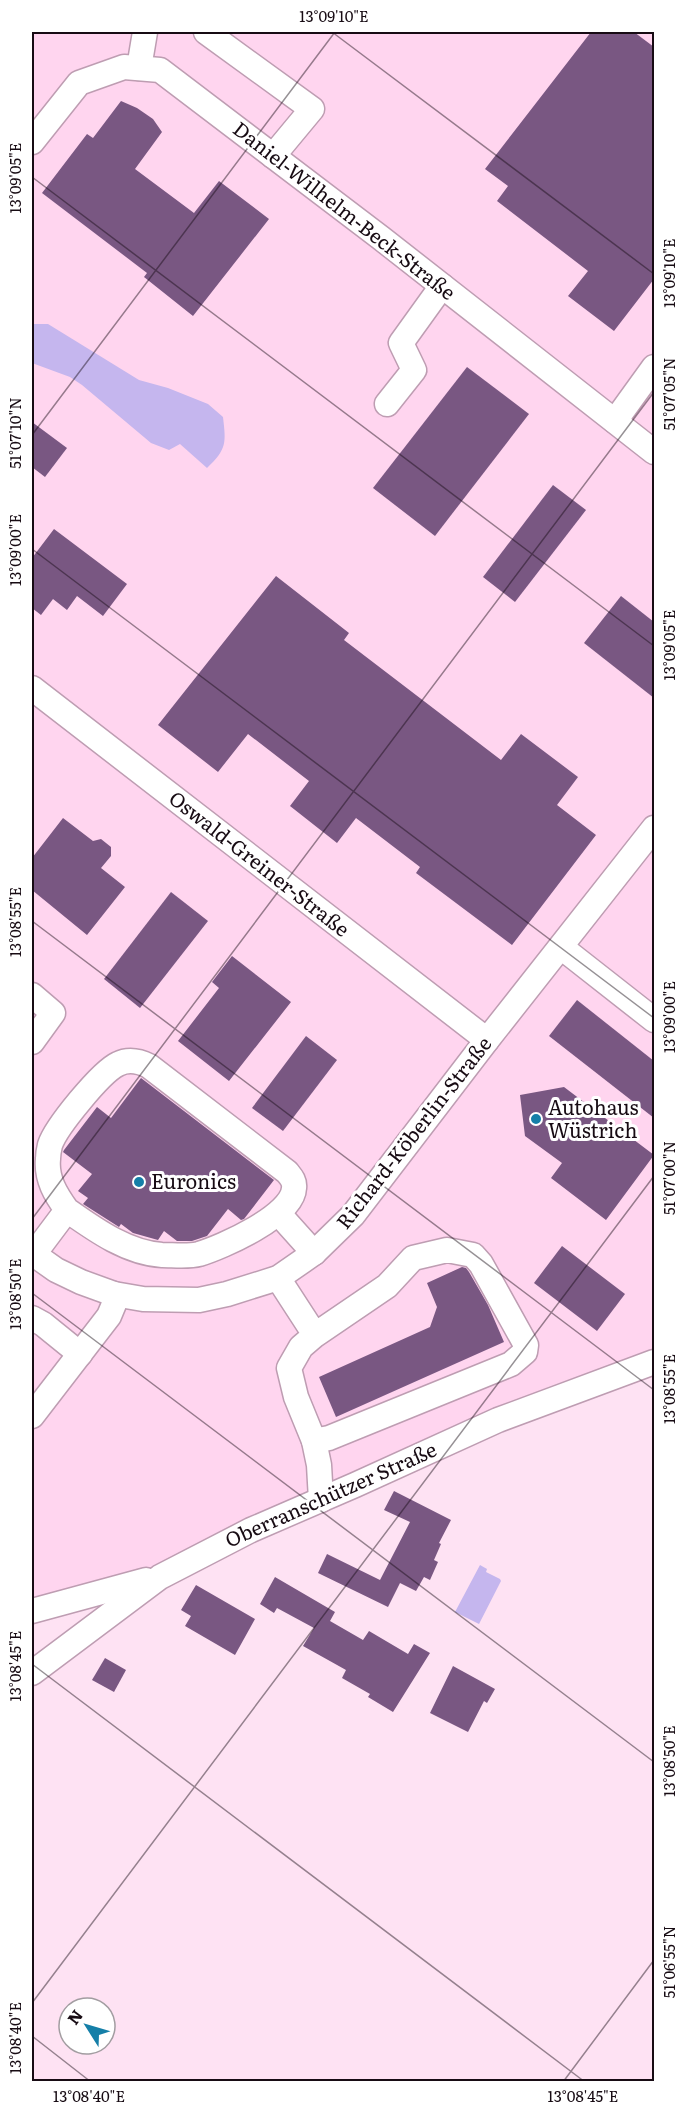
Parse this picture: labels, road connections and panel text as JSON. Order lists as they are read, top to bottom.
{
  "streets": {
    "street": [
      "Daniel-Wilhelm-Beck-Straße",
      "Oswald-Greiner-Straße",
      "Richard-Köberlin-Straße",
      "Oberranschützer Straße"
    ]
  },
  "crossings": [
    ["Oswald-Greiner-Straße", "Richard-Köberlin-Straße"]
  ],
  "places": ["Autohaus Wüstrich", "Euronics"],
  "north": "top left",
  "coordinates": [
    "13°09'10\"E",
    "13°09'05\"E",
    "51°07'05\"N",
    "51°07'10\"N",
    "13°09'00\"E",
    "13°08'55\"E",
    "51°07'00\"N",
    "13°08'50\"E",
    "13°08'45\"E",
    "51°06'55\"N",
    "13°08'40\"E"
  ]
}
